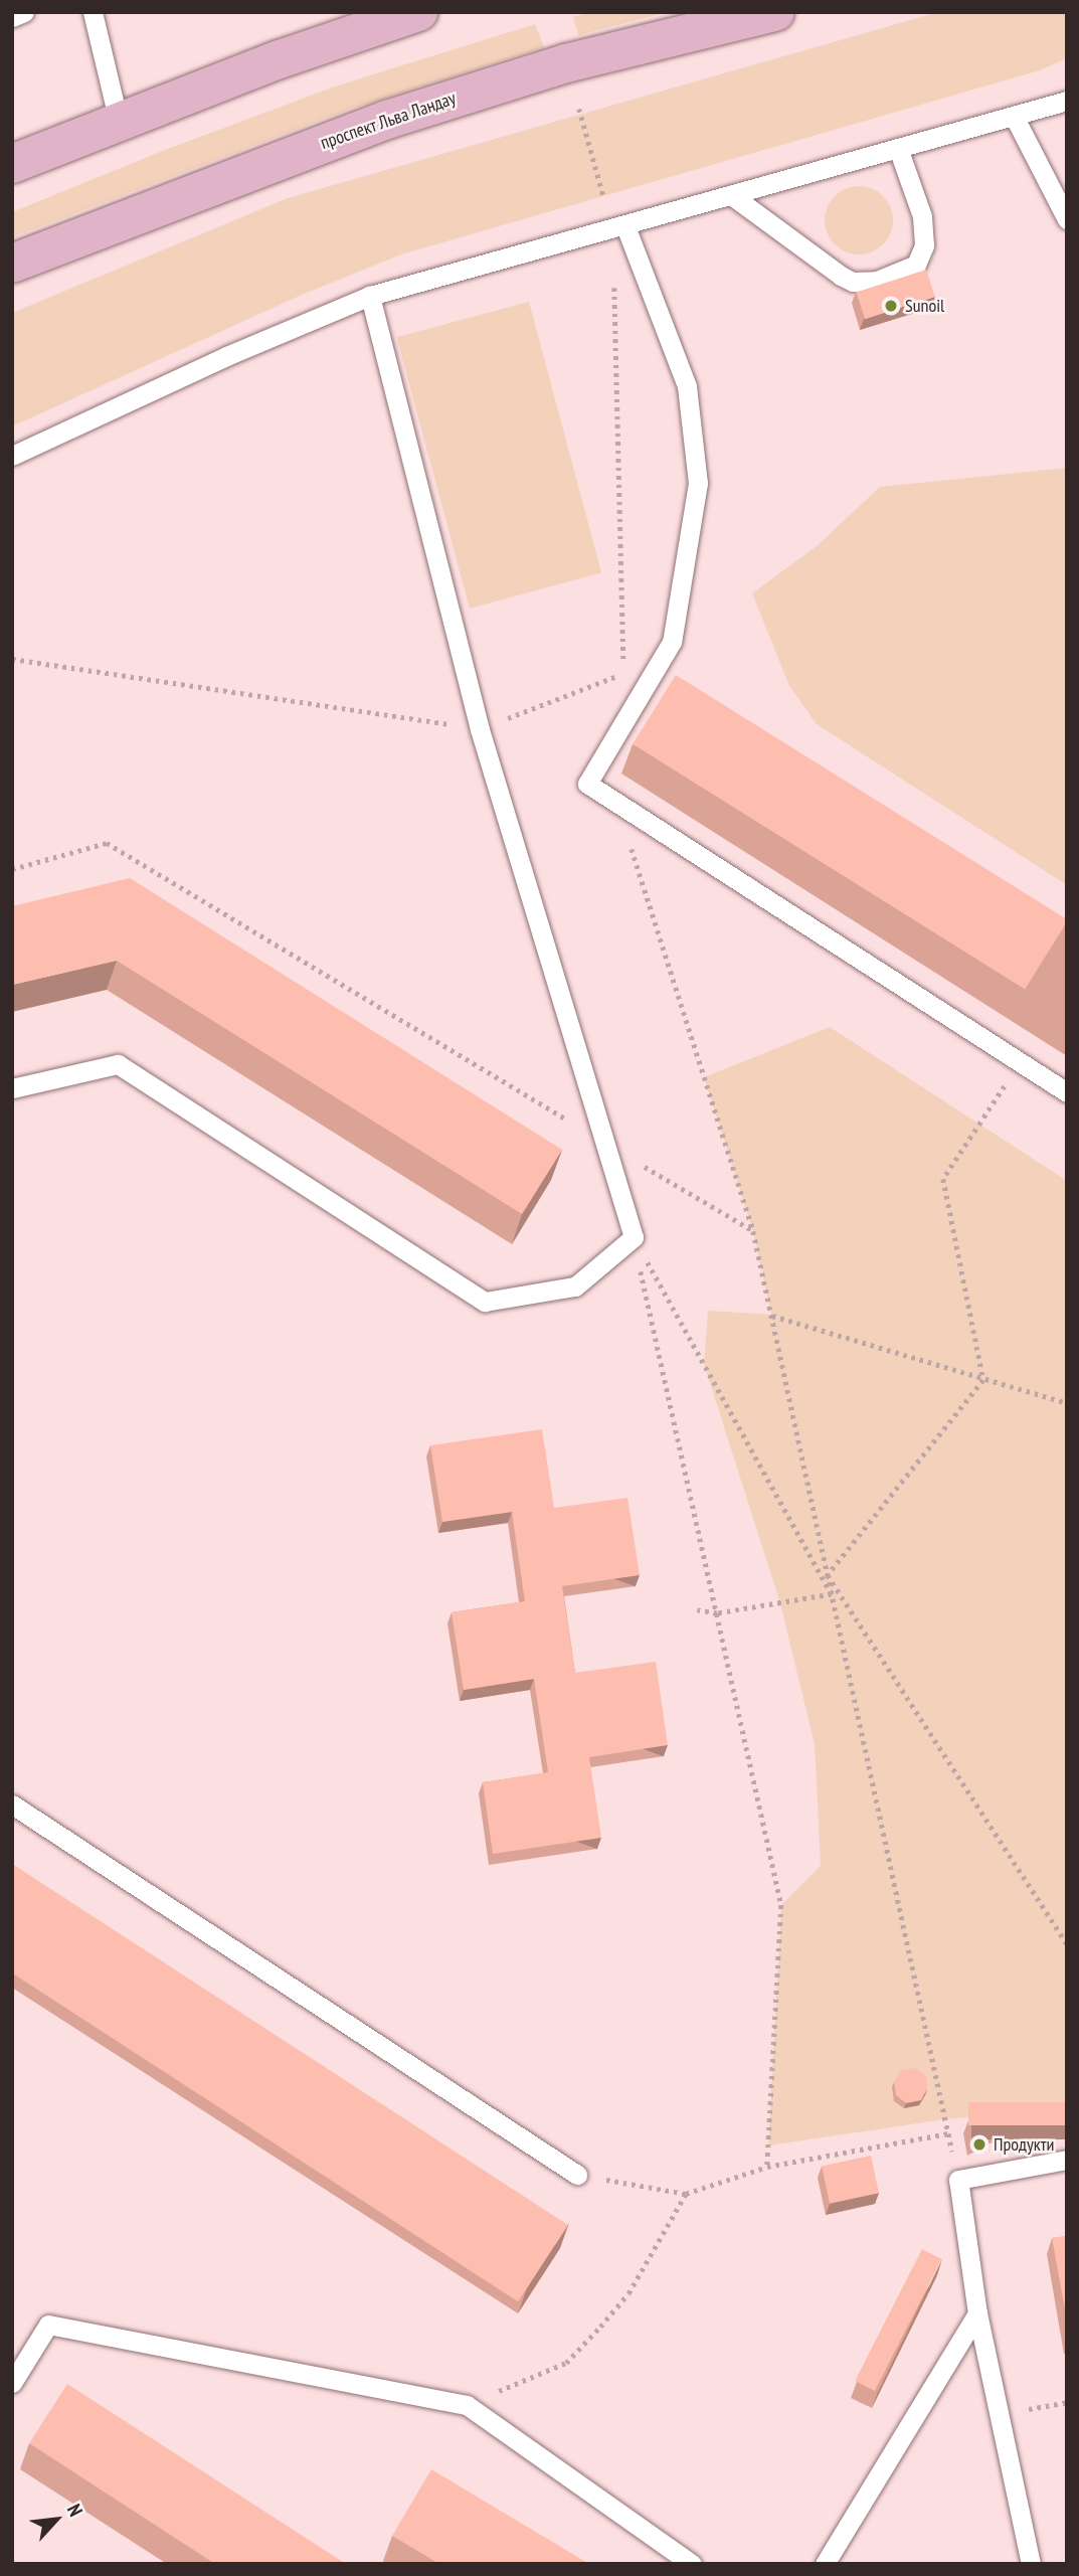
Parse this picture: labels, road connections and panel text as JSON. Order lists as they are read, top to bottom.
{
  "streets": {
    "main road": ["проспект Льва Ландау"]
  },
  "places": ["Sunoil", "Продукти"],
  "north": "top right"
}
